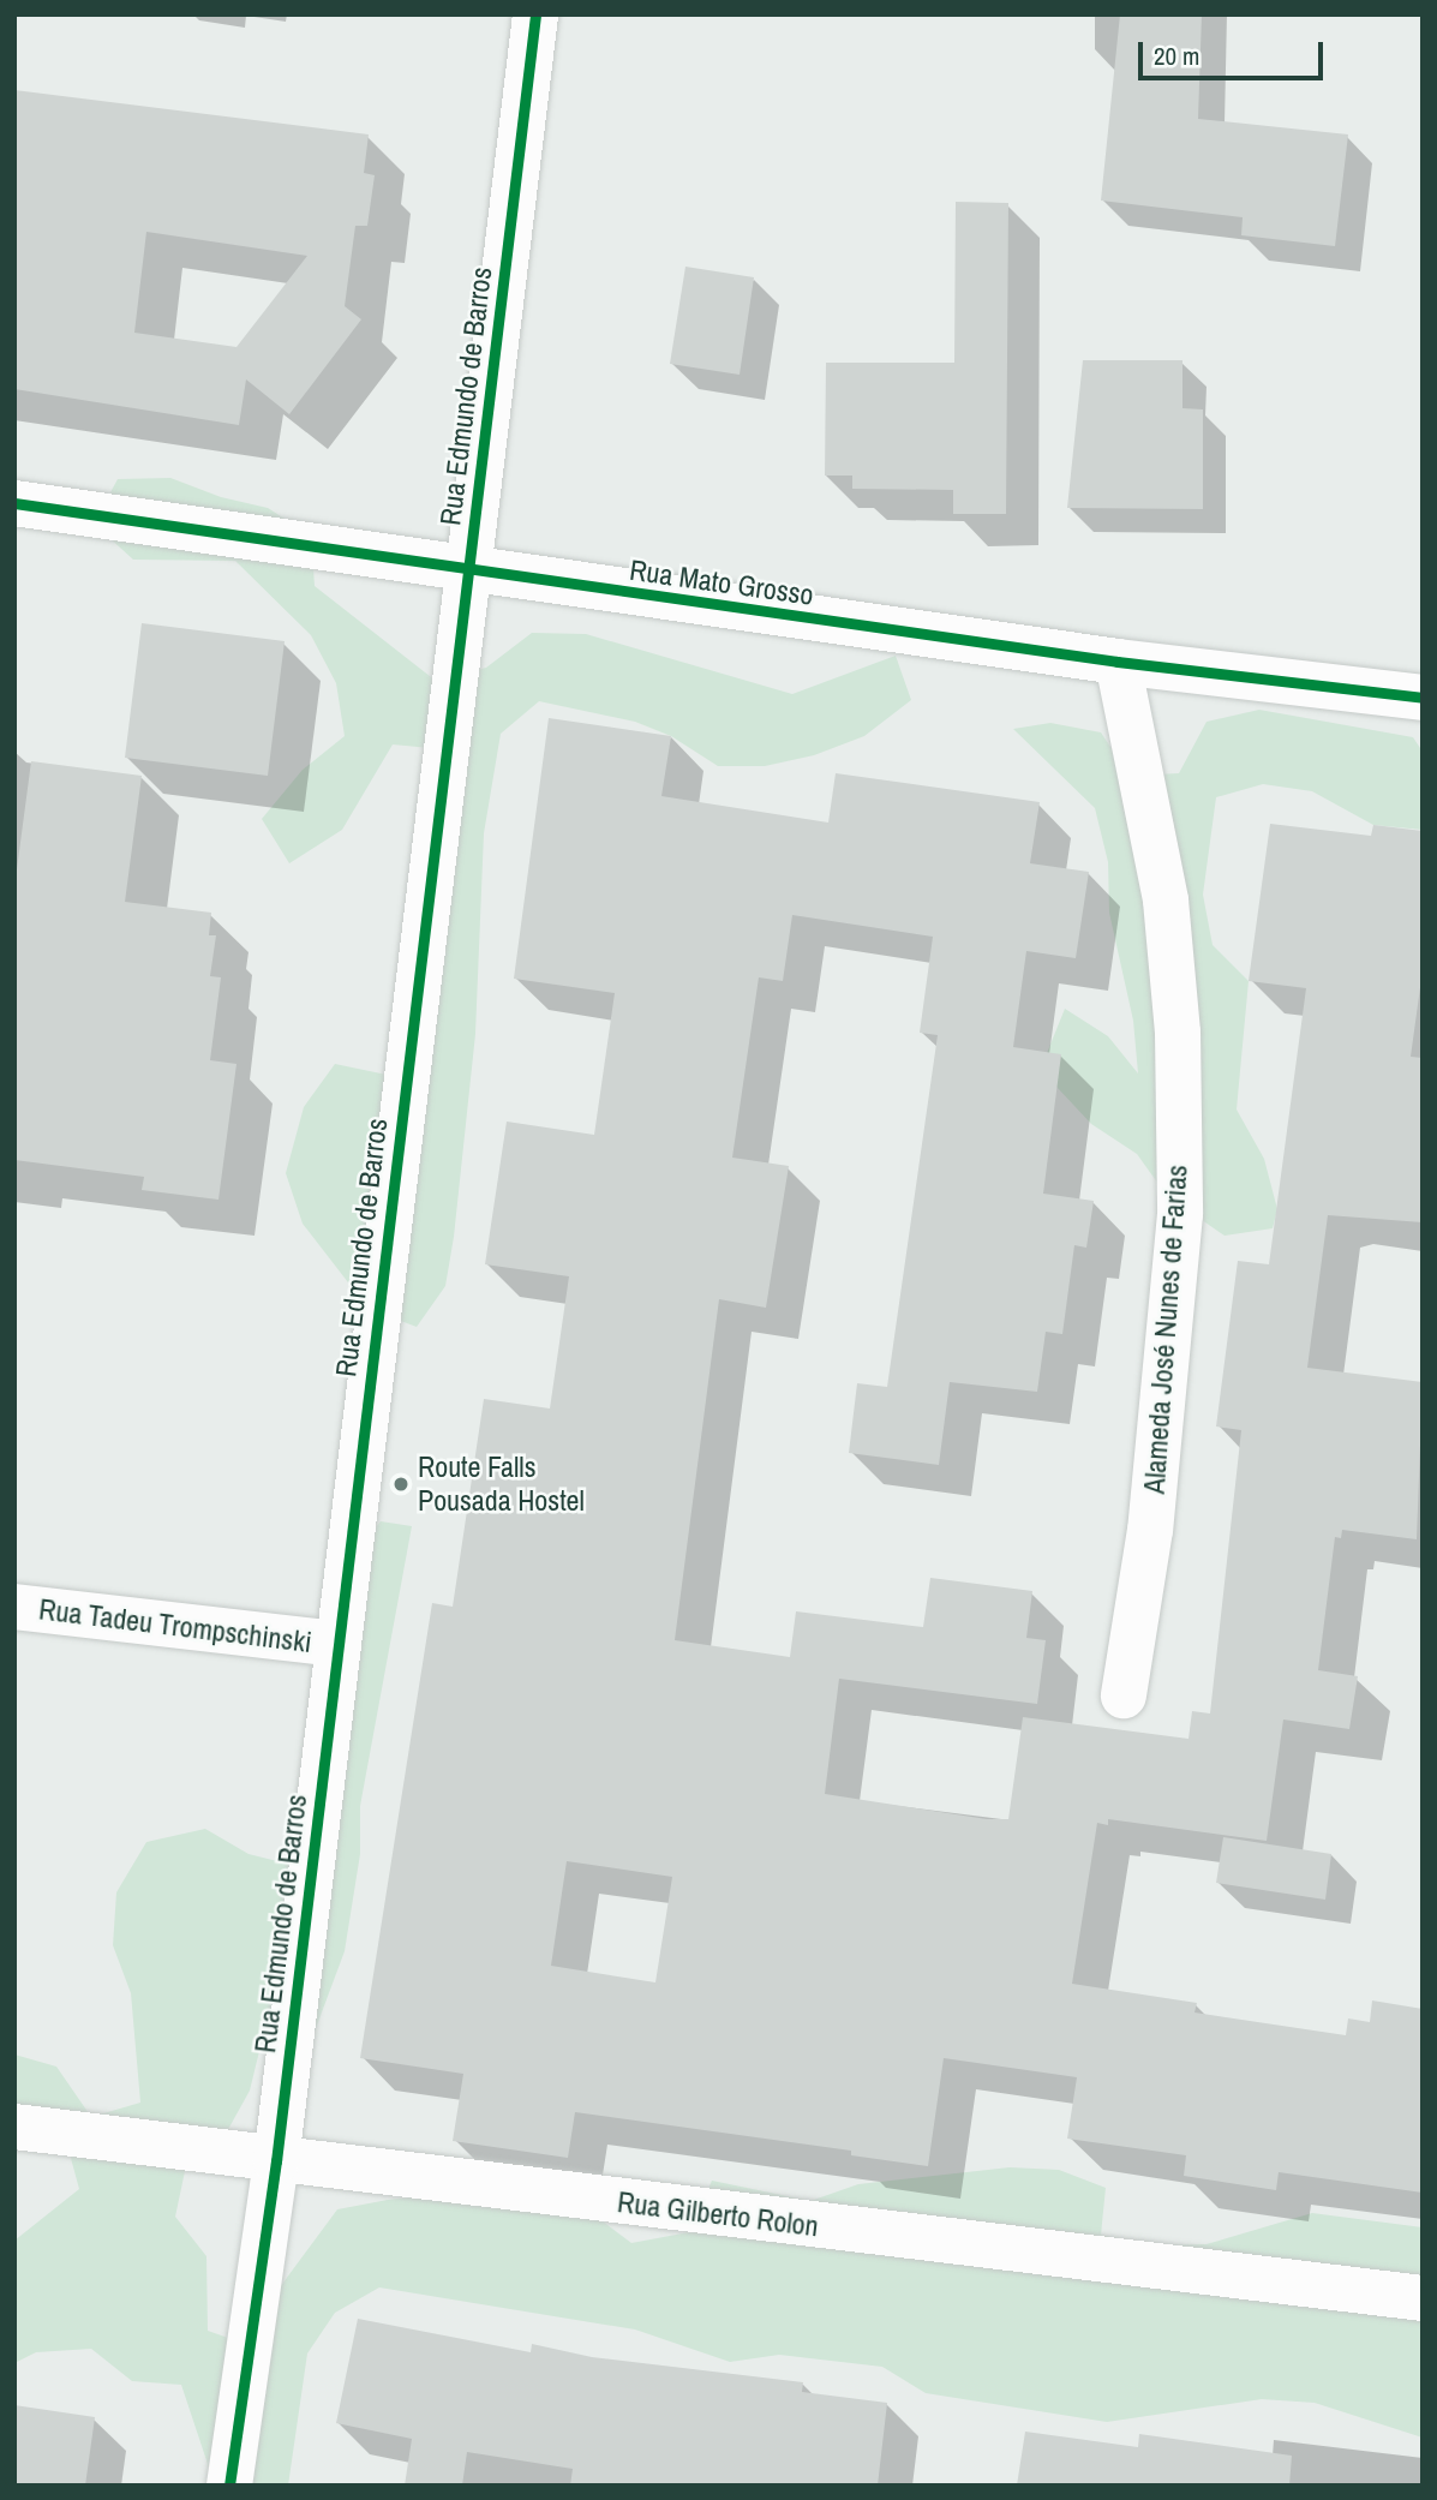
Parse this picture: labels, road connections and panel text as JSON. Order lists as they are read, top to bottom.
{
  "streets": {
    "street": [
      "Rua Edmundo de Barros",
      "Rua Mato Grosso",
      "Alameda José Nunes de Farias",
      "Rua Tadeu Trompschinski",
      "Rua Gilberto Rolon"
    ]
  },
  "crossings": [
    ["Rua Edmundo de Barros", "Rua Mato Grosso"],
    ["Rua Edmundo de Barros", "Rua Tadeu Trompschinski"],
    ["Rua Edmundo de Barros", "Rua Gilberto Rolon"],
    ["Rua Mato Grosso", "Alameda José Nunes de Farias"]
  ],
  "places": ["Route Falls Pousada Hostel"],
  "scale_bar": "20 m"
}
